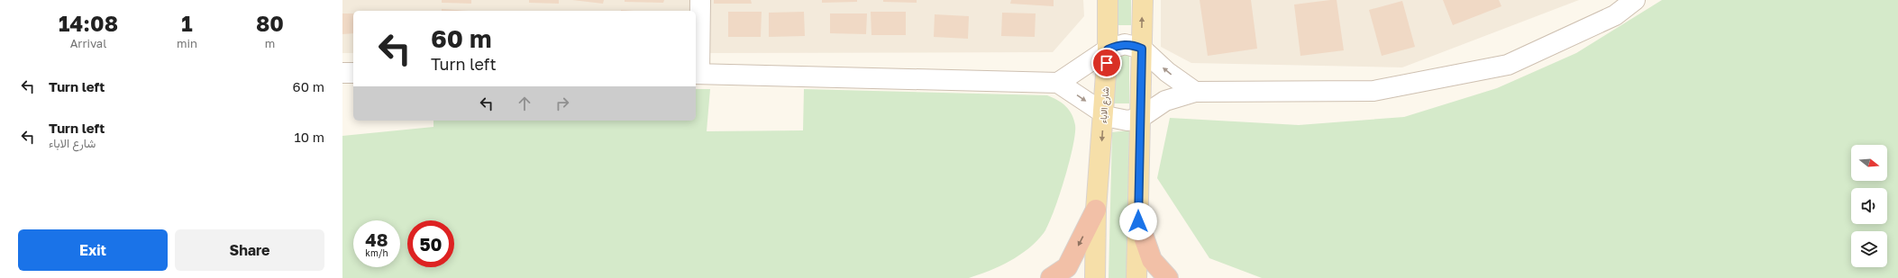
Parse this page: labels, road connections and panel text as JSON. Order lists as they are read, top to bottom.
{
  "streets": {
    "main road": ["شارع الاباء"]
  },
  "north": "right",
  "page": {
    "eta": [
      "14:08",
      "Arrival",
      "1",
      "min",
      "80",
      "m"
    ],
    "turn": ["60 m", "Turn left"],
    "list": [
      {
        "name": "Turn left",
        "value": "60 m"
      },
      {
        "name": "Turn left",
        "note": "شارع الاباء",
        "value": "10 m"
      }
    ],
    "speed": "48 km/h",
    "limit": "50",
    "buttons": ["Exit", "Share"]
  }
}
